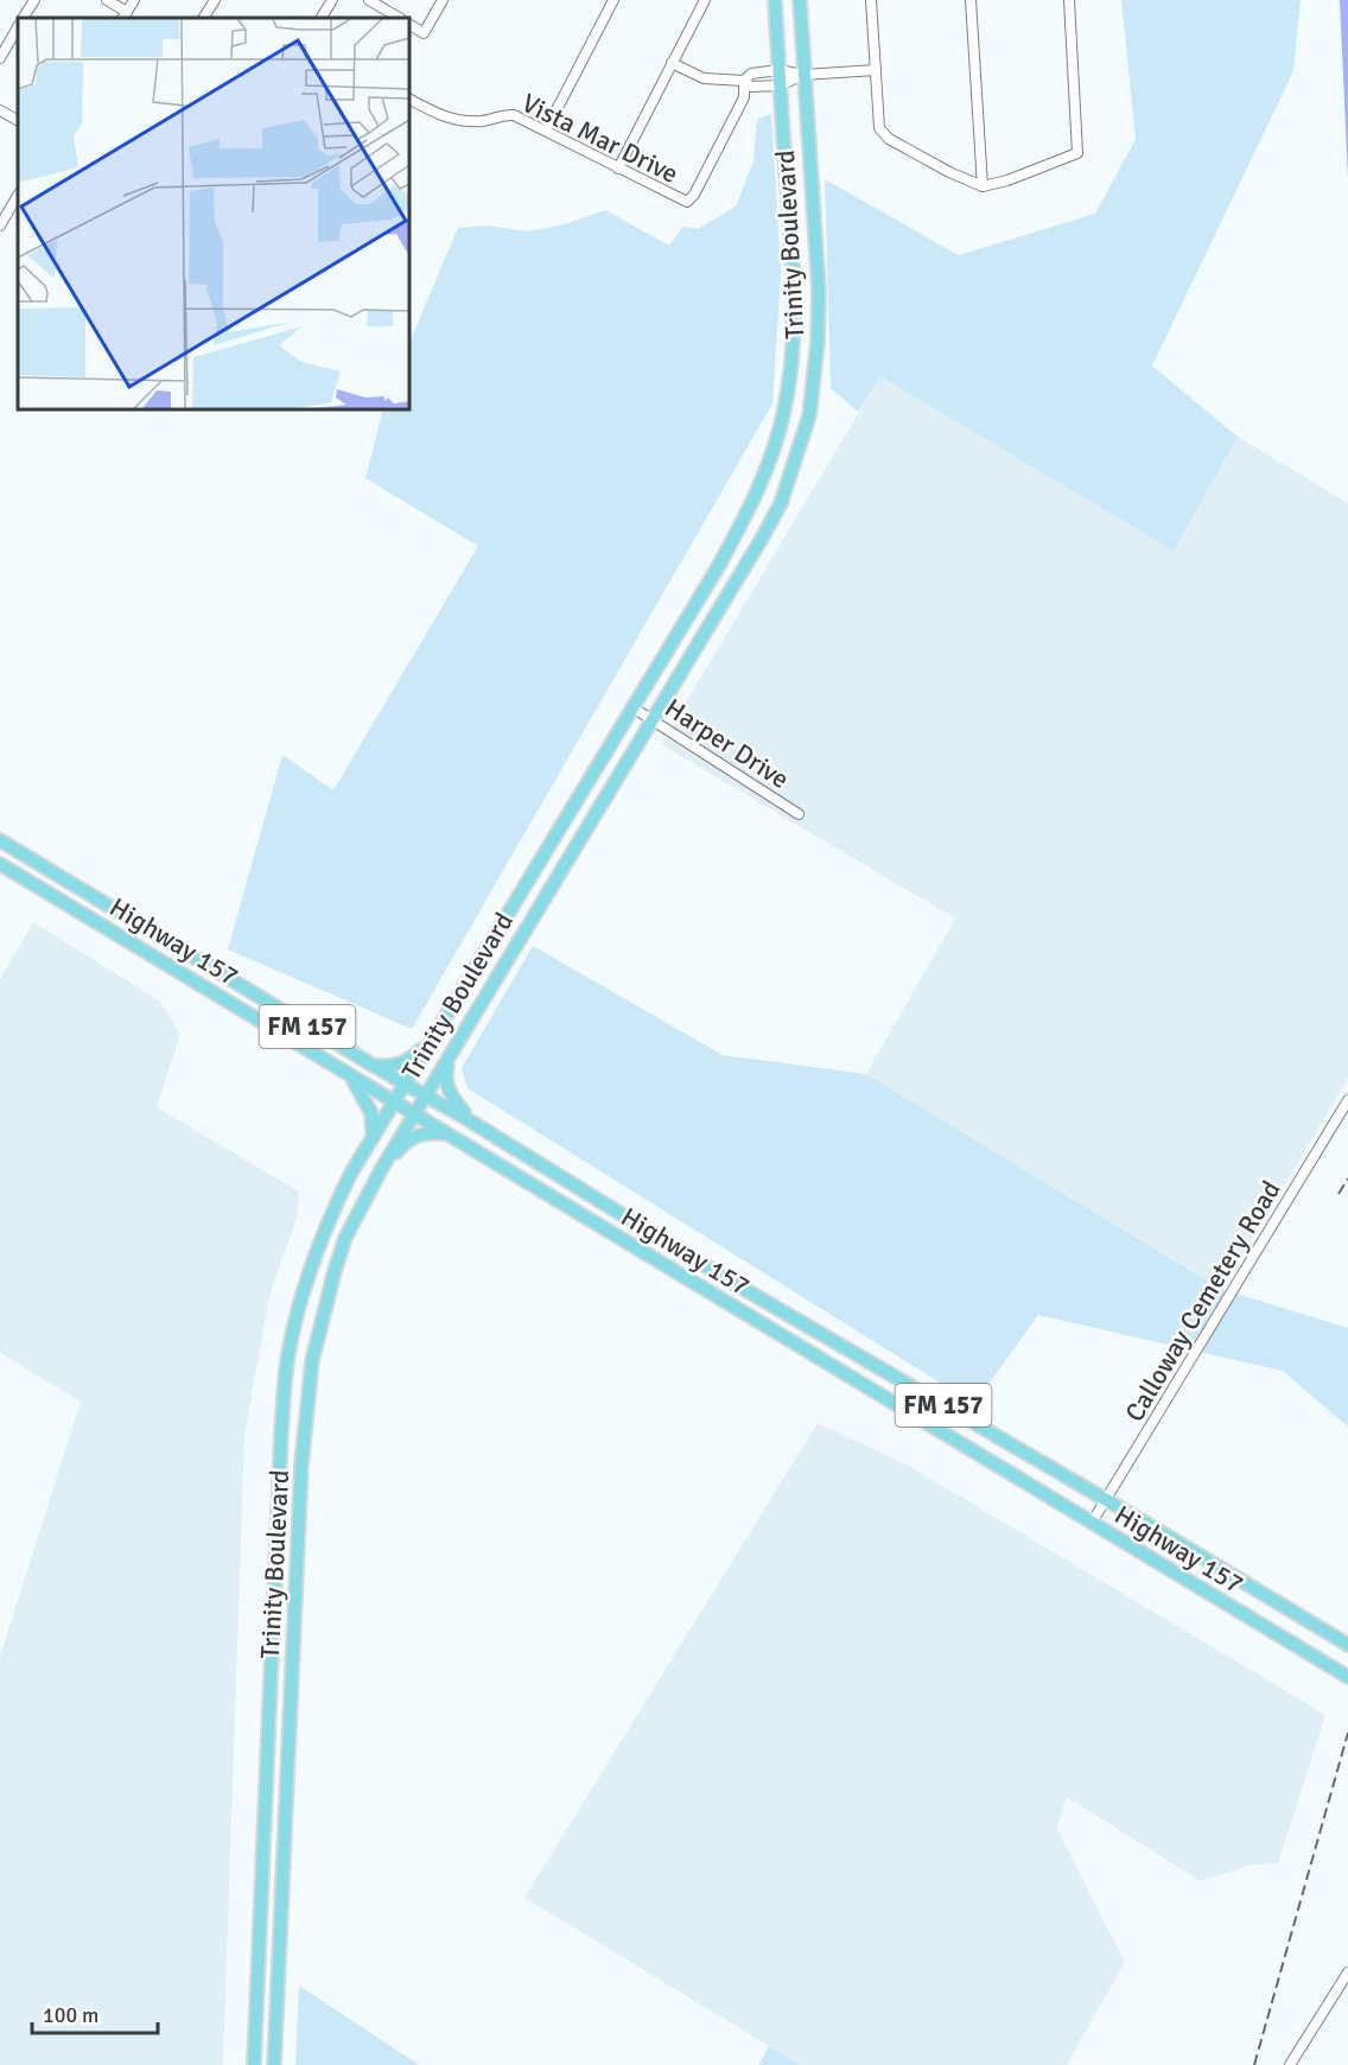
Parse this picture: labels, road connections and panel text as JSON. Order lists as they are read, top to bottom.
{
  "streets": {
    "main road": ["Trinity Boulevard", "Highway 157", "FM 157"],
    "street": ["Vista Mar Drive", "Harper Drive", "Calloway Cemetery Road"]
  },
  "crossings": [
    ["Trinity Boulevard", "Harper Drive"],
    ["Trinity Boulevard", "Highway 157"],
    ["Highway 157", "Calloway Cemetery Road"]
  ],
  "scale_bar": "100 m"
}
